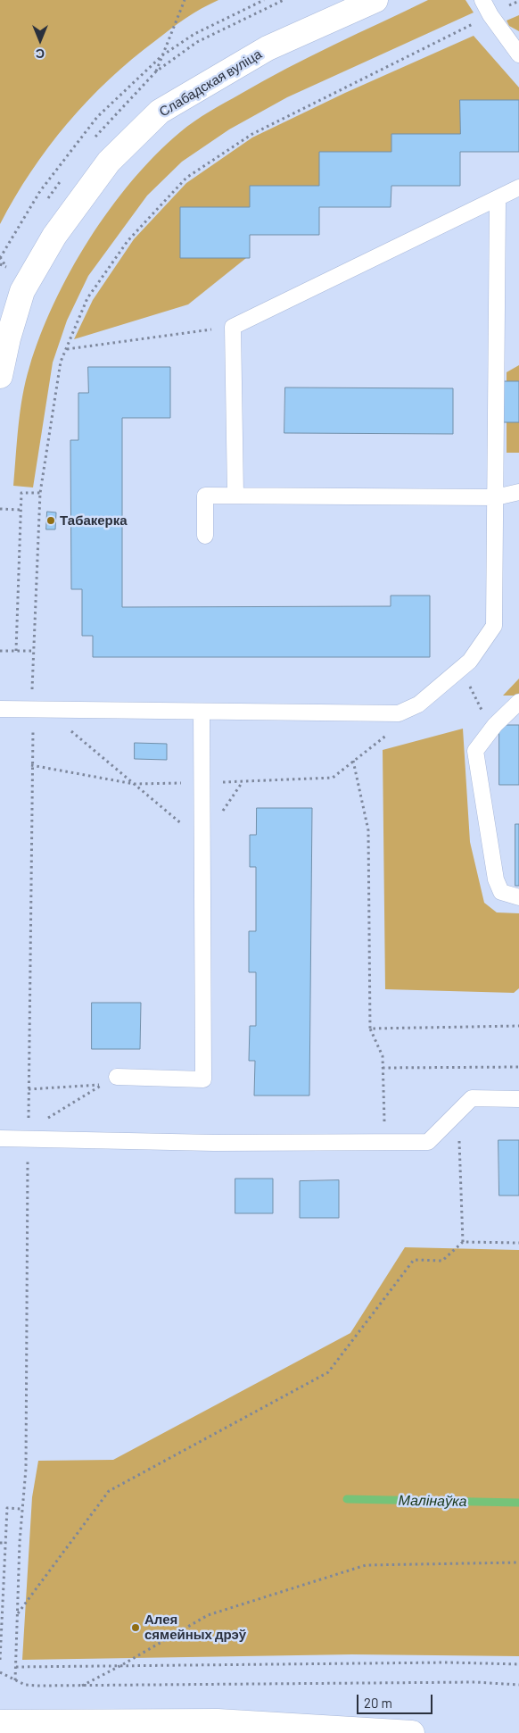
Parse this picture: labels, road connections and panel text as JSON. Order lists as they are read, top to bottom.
{
  "streets": {
    "main road": ["Слабадская вуліца"]
  },
  "water": ["Малінаўка"],
  "places": ["Табакерка", "Алея сямейных дрэў"],
  "scale_bar": "20 m",
  "north": "bottom"
}
